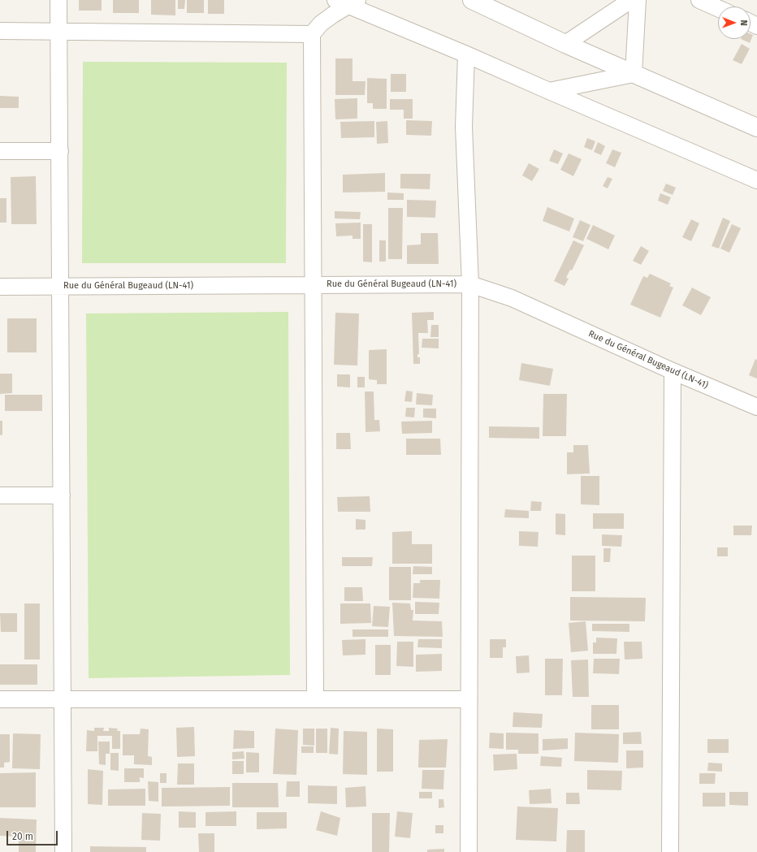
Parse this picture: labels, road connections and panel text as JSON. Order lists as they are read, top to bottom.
{
  "streets": {
    "street": ["Rue du Général Bugeaud (LN-41)"]
  },
  "scale_bar": "20 m",
  "north": "right"
}
